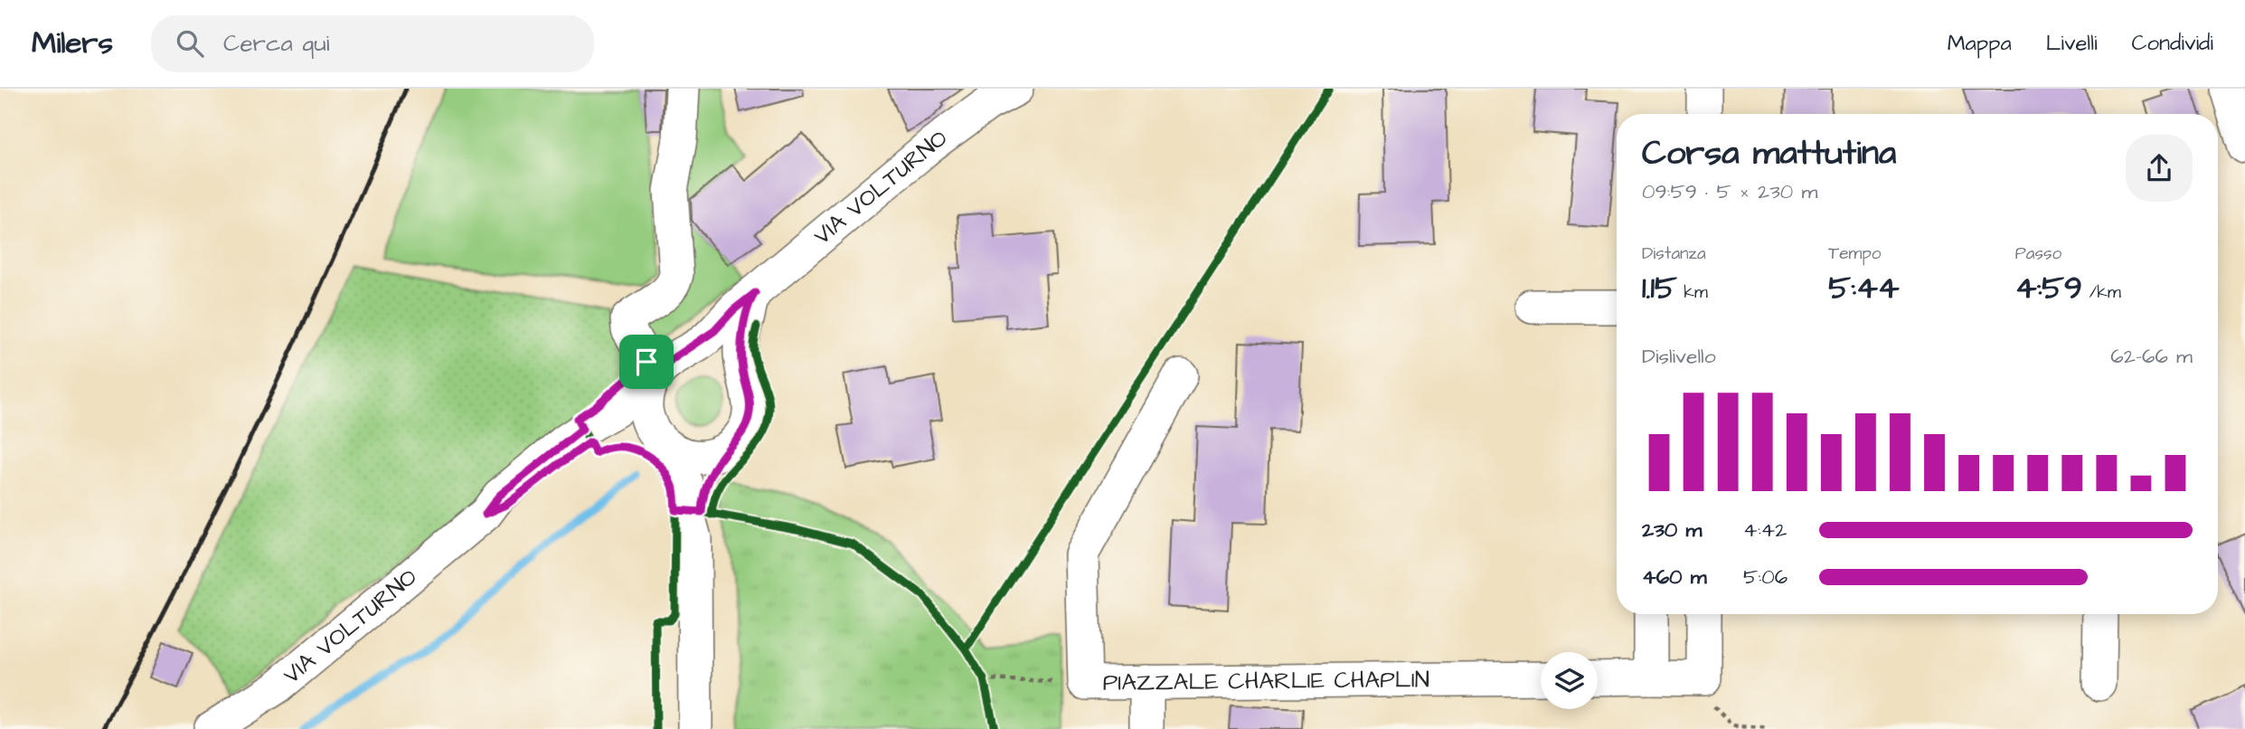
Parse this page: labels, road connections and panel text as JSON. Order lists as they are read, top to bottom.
{
  "streets": {
    "street": ["VIA VOLTURNO", "PIAZZALE CHARLIE CHAPLIN"]
  },
  "page": {
    "header": "Milers",
    "search": "Cerca qui",
    "nav": ["Mappa", "Livelli", "Condividi"],
    "heading": ["Corsa mattutina", "09:59 · 5 × 230 m"],
    "stats": [
      ["Distanza", "1.15 km"],
      ["Tempo", "5:44"],
      ["Passo", "4:59 /km"]
    ],
    "chart": ["Dislivello", "62–66 m"],
    "list": [
      {
        "name": "230 m",
        "note": "4:42"
      },
      {
        "name": "460 m",
        "note": "5:06"
      }
    ]
  }
}
